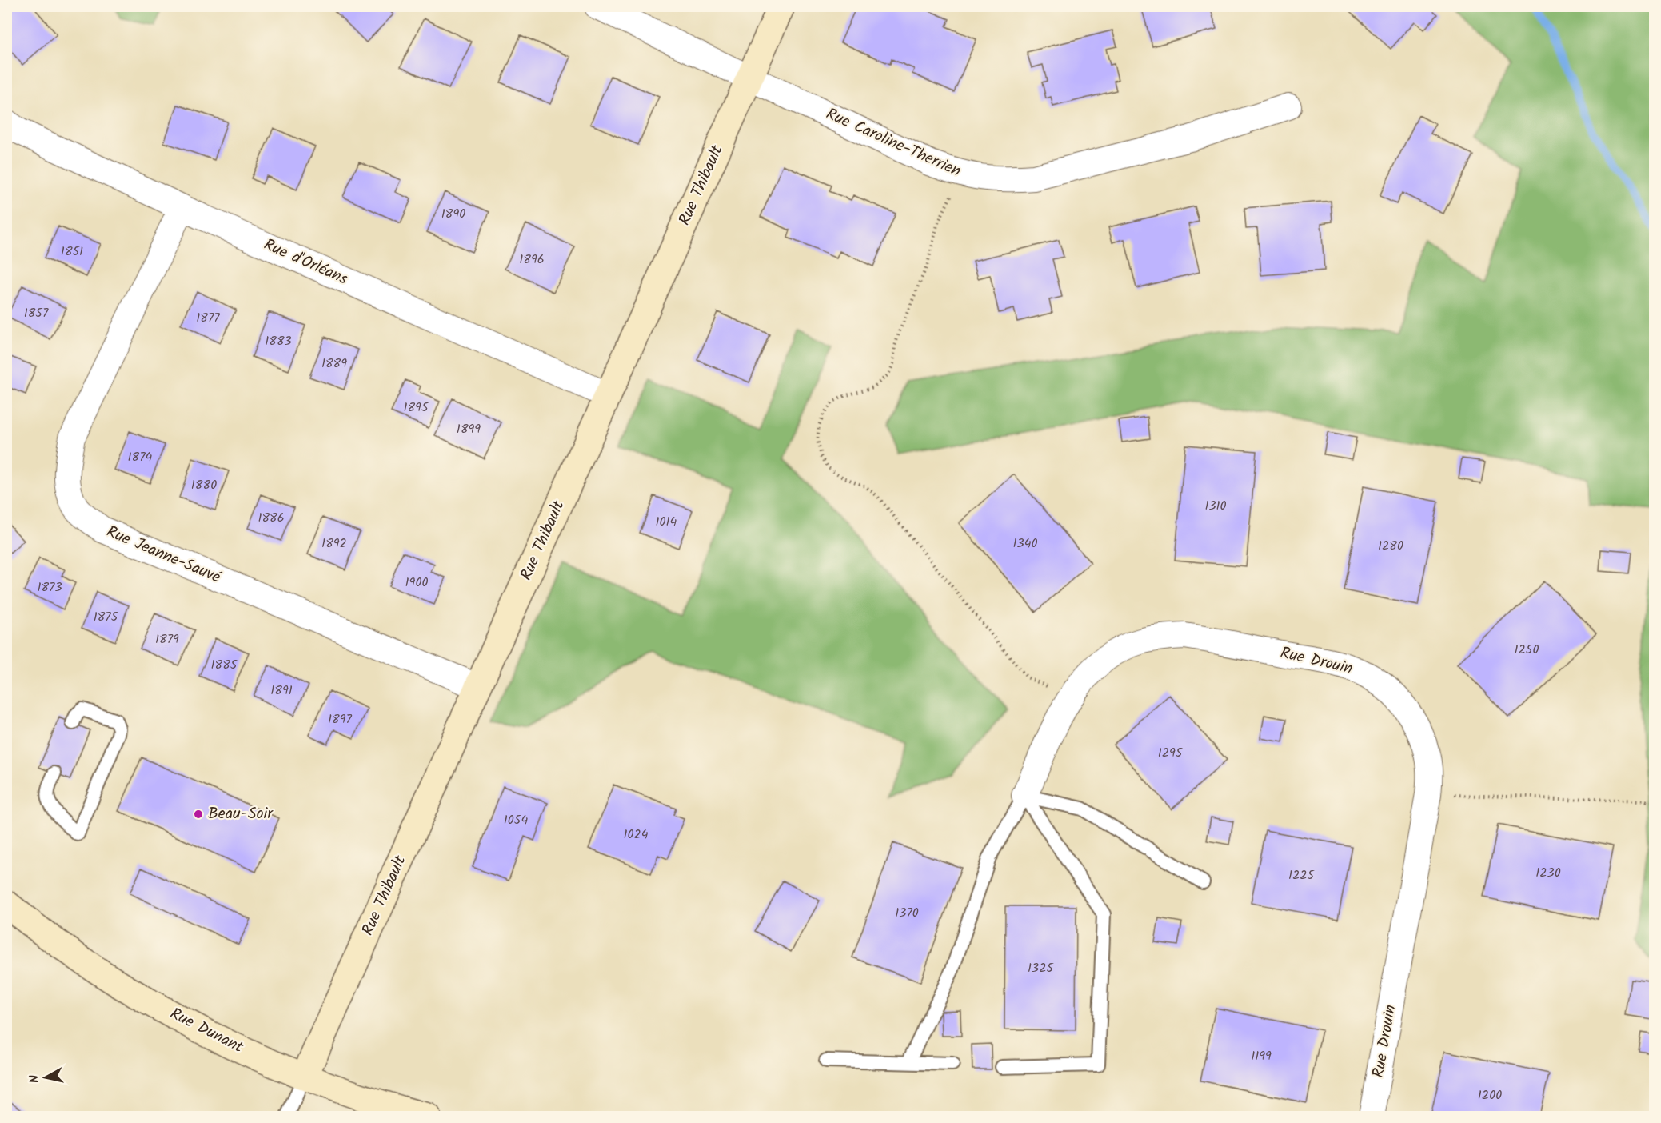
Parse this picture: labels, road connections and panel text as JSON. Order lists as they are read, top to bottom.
{
  "streets": {
    "street": [
      "Rue Caroline-Therrien",
      "Rue Thibault",
      "Rue d'Orléans",
      "Rue Jeanne-Sauvé",
      "Rue Drouin",
      "Rue Dunant"
    ]
  },
  "crossings": [
    ["Rue Caroline-Therrien", "Rue Thibault"],
    ["Rue Thibault", "Rue d'Orléans"],
    ["Rue Thibault", "Rue Jeanne-Sauvé"],
    ["Rue Thibault", "Rue Dunant"],
    ["Rue d'Orléans", "Rue Jeanne-Sauvé"]
  ],
  "places": ["Beau-Soir"],
  "house_numbers": [
    "1890",
    "1851",
    "1896",
    "1857",
    "1877",
    "1883",
    "1889",
    "1895",
    "1899",
    "1874",
    "1880",
    "1310",
    "1886",
    "1014",
    "1892",
    "1340",
    "1280",
    "1900",
    "1873",
    "1875",
    "1879",
    "1250",
    "1885",
    "1891",
    "1897",
    "1295",
    "1054",
    "1024",
    "1230",
    "1225",
    "1370",
    "1325",
    "1199",
    "1200"
  ],
  "north": "left"
}
